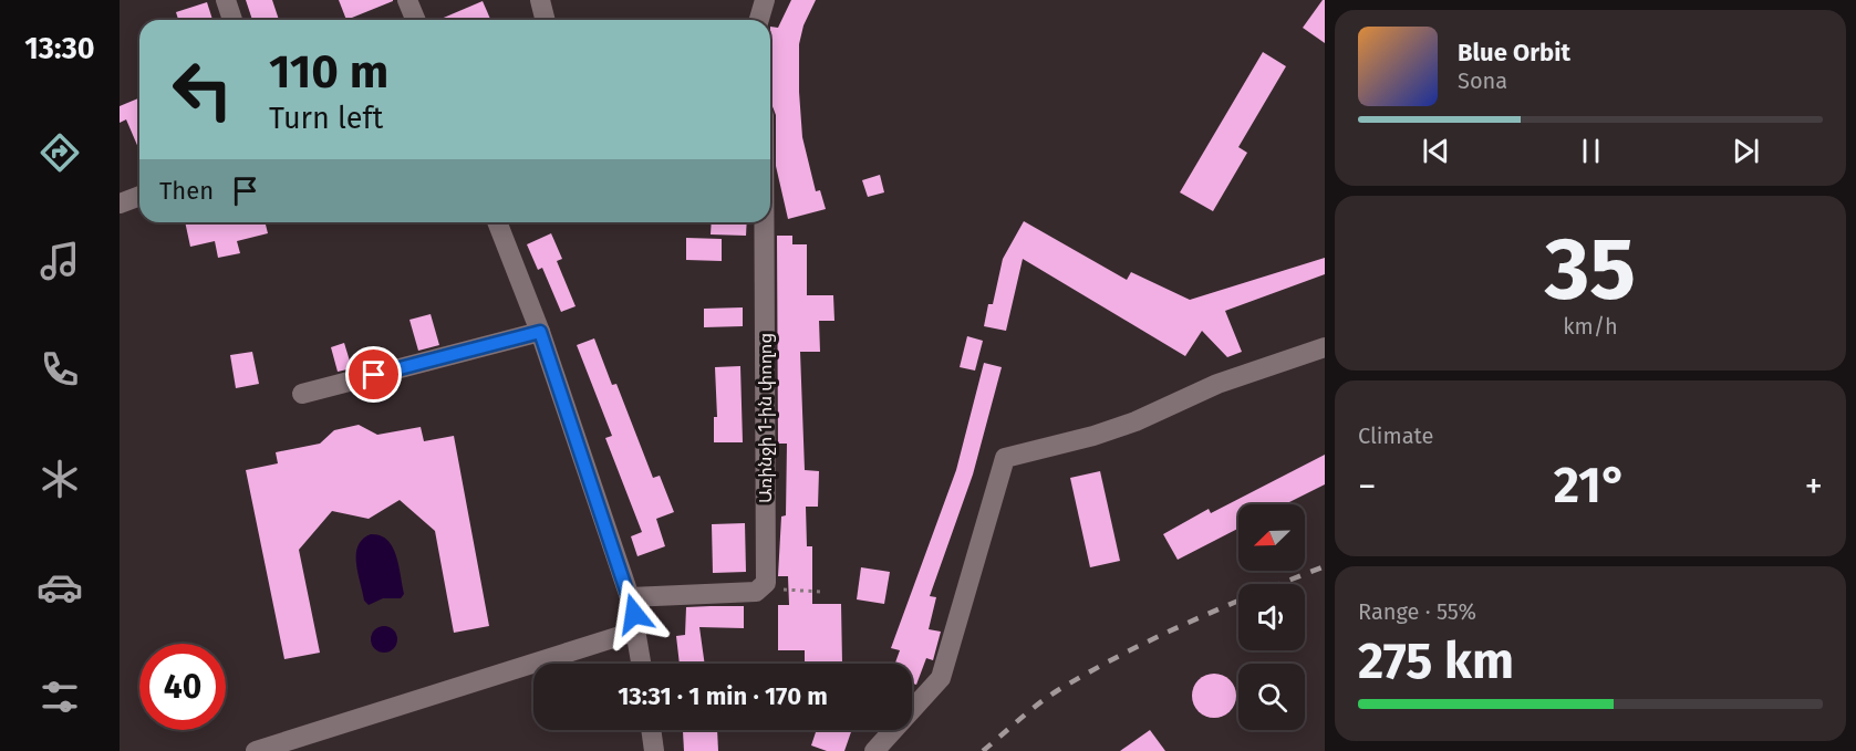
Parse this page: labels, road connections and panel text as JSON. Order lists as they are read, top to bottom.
{
  "streets": {
    "street": ["Առինջի 1-ին փողոց"]
  },
  "north": "bottom left",
  "page": {
    "tabs": "13:30",
    "turn": ["110 m", "Turn left"],
    "song": ["Blue Orbit", "Sona"],
    "then": "Then",
    "tile": [
      ["35", "km/h"],
      "Climate",
      ["Range · 55%", "275 km"]
    ],
    "heat": ["−", "21°", "+"],
    "limit": "40",
    "trip": "13:31 · 1 min · 170 m"
  }
}
